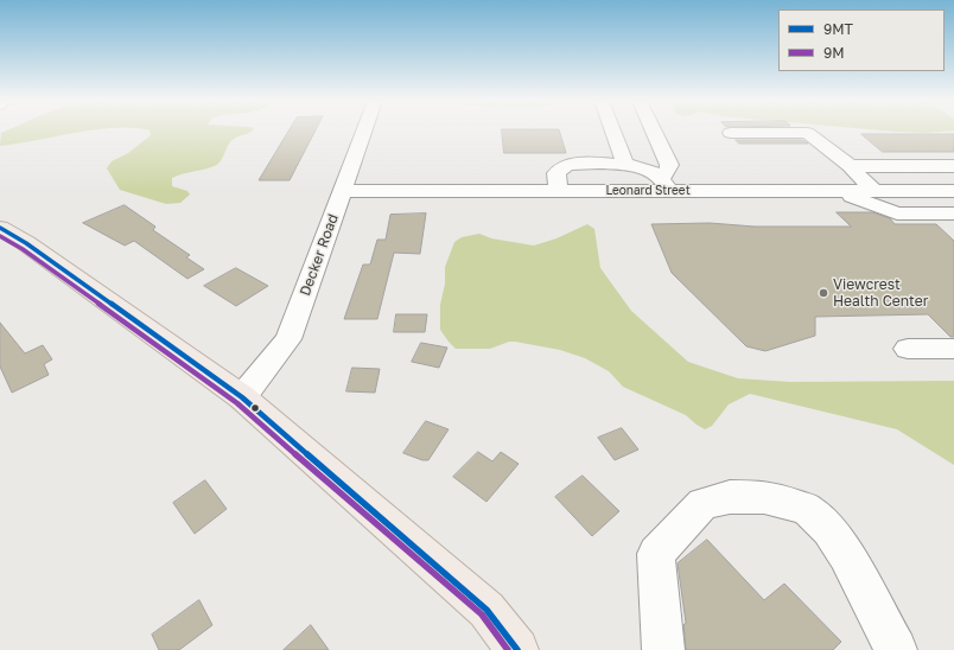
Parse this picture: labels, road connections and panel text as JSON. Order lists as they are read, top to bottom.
{
  "streets": {
    "street": ["Leonard Street", "Decker Road"]
  },
  "crossings": [
    ["Leonard Street", "Decker Road"]
  ],
  "places": ["Viewcrest Health Center"],
  "lines": ["transit line 9MT", "transit line 9M"],
  "legend": ["9MT", "9M"]
}
